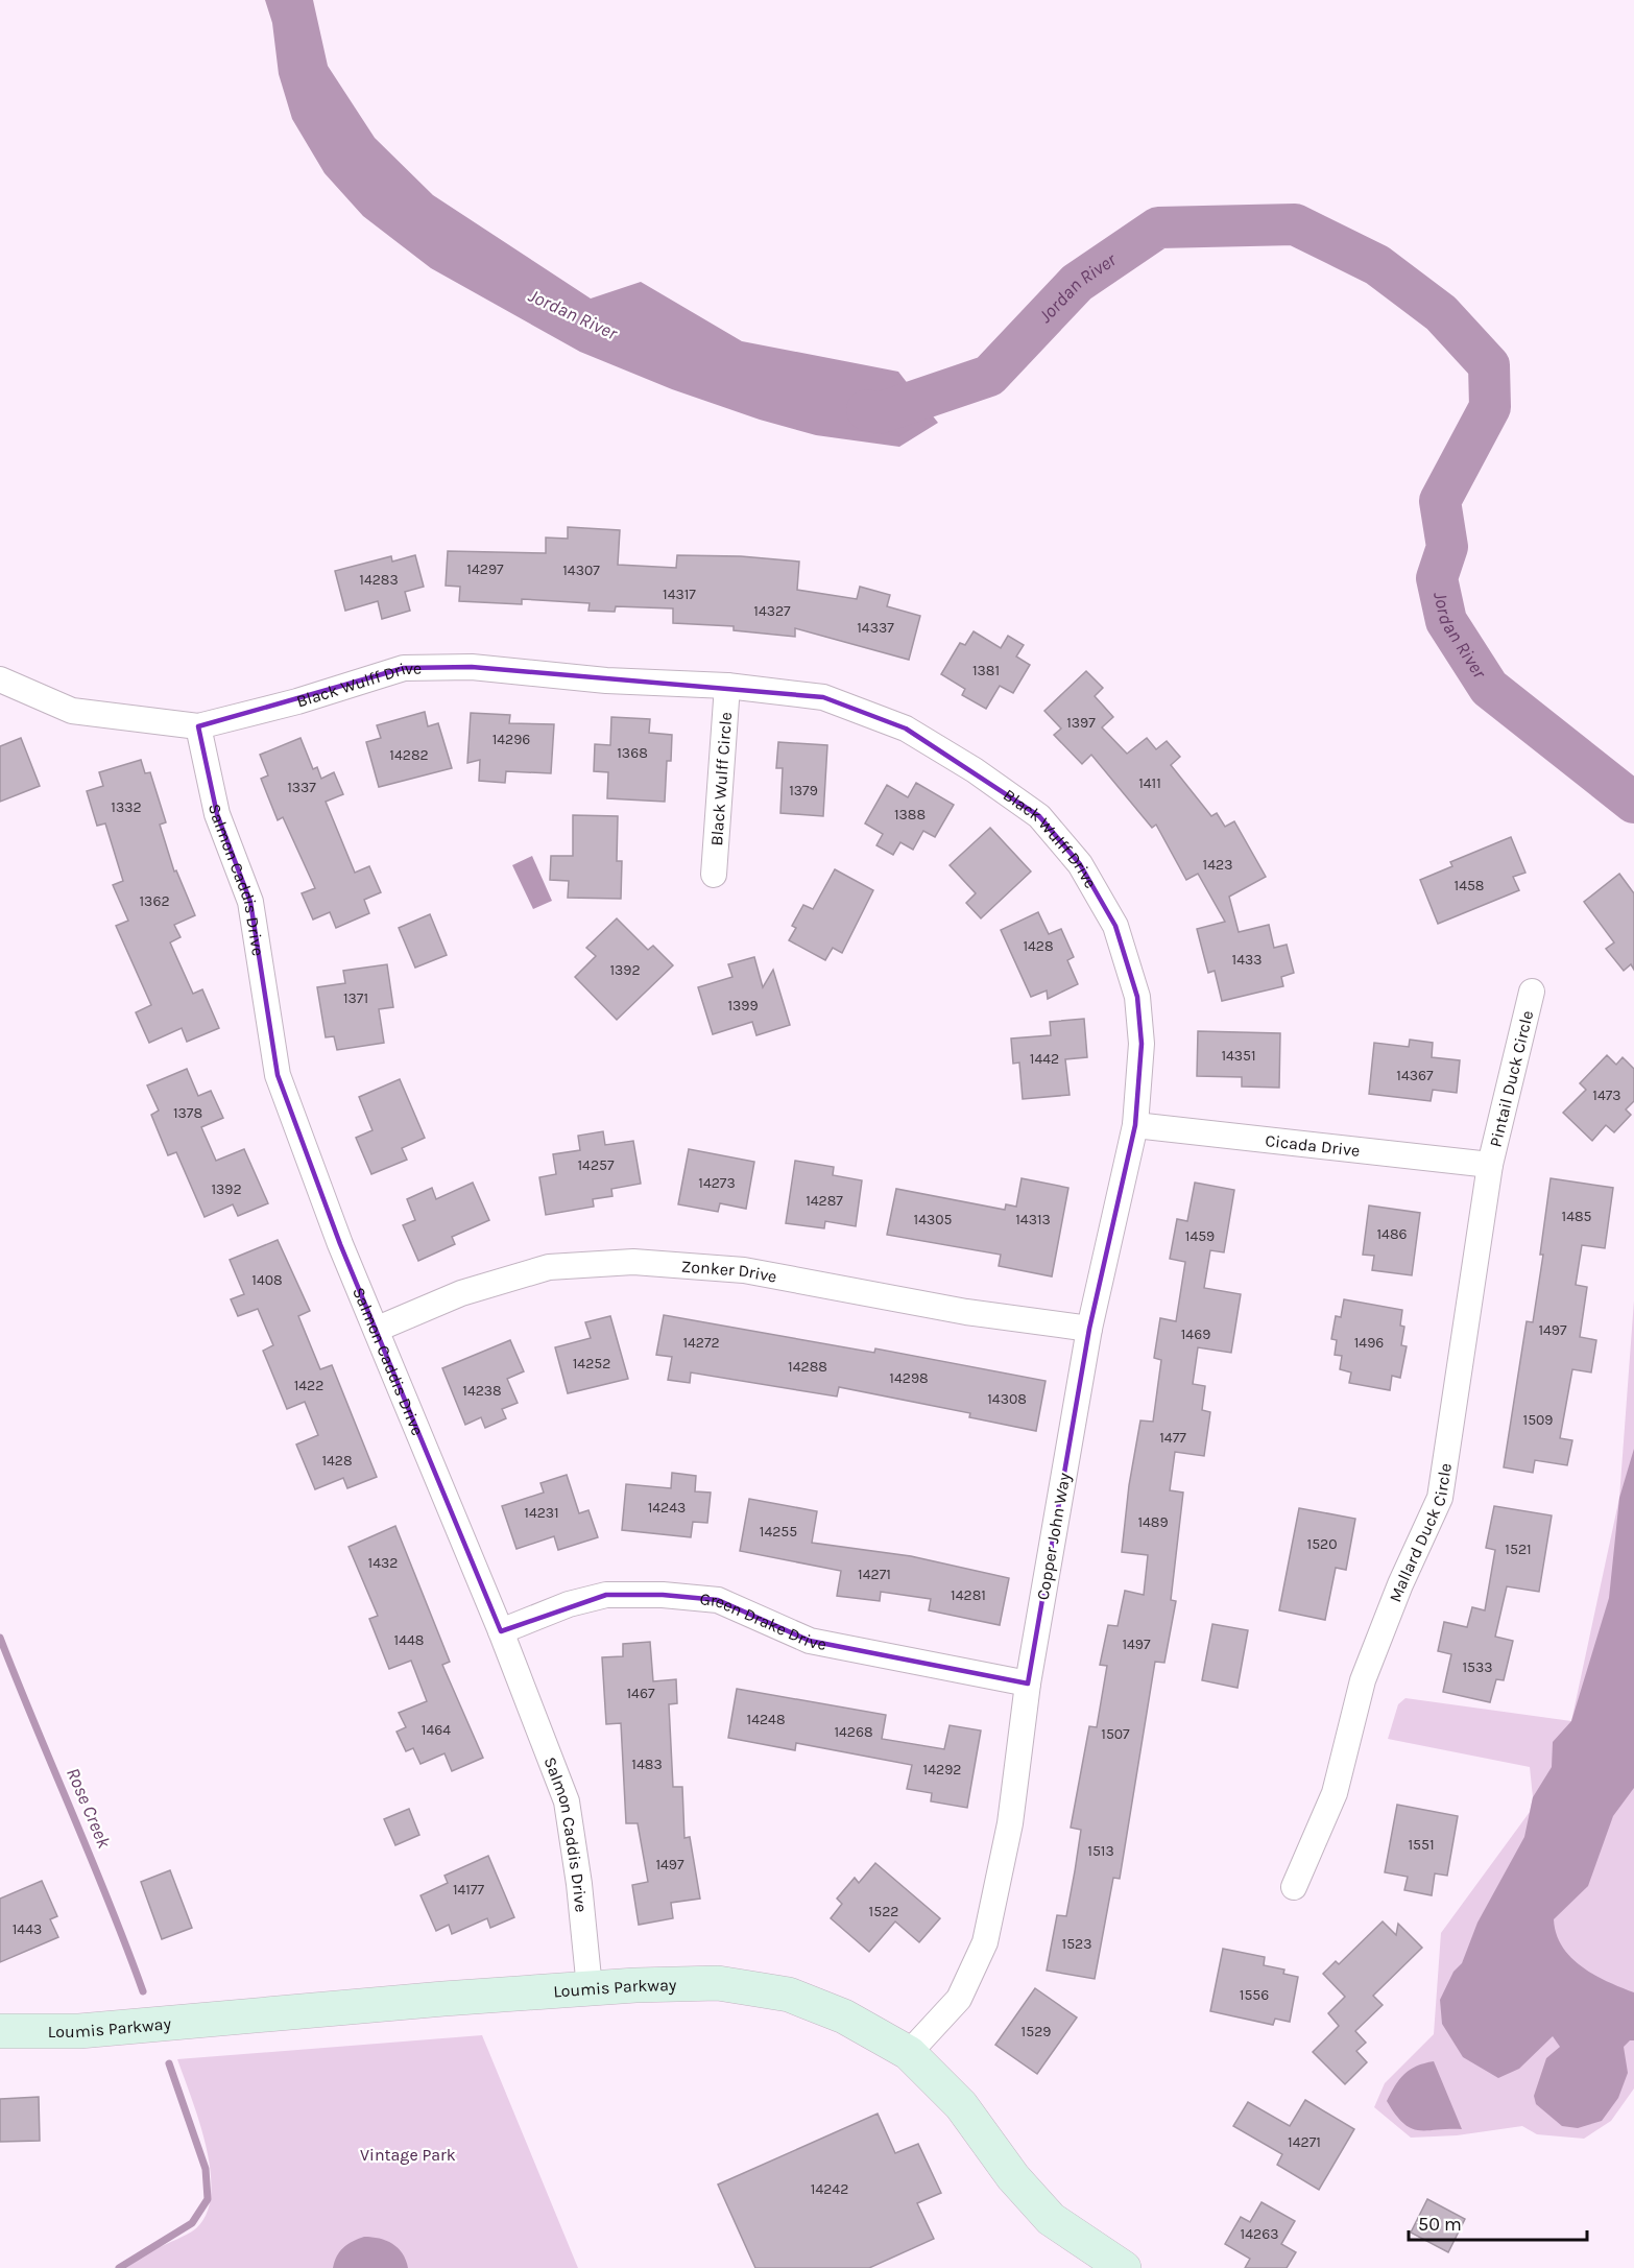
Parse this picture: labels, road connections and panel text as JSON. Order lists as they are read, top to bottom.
{
  "streets": {
    "street": [
      "Black Wulff Drive",
      "Black Wulff Circle",
      "Salmon Caddis Drive",
      "Pintail Duck Circle",
      "Cicada Drive",
      "Zonker Drive",
      "Mallard Duck Circle",
      "Copper John Way",
      "Green Drake Drive",
      "Loumis Parkway"
    ]
  },
  "crossings": [
    ["Black Wulff Drive", "Black Wulff Circle"],
    ["Black Wulff Drive", "Salmon Caddis Drive"],
    ["Black Wulff Drive", "Copper John Way"],
    ["Salmon Caddis Drive", "Zonker Drive"],
    ["Salmon Caddis Drive", "Green Drake Drive"],
    ["Salmon Caddis Drive", "Loumis Parkway"],
    ["Pintail Duck Circle", "Cicada Drive"],
    ["Pintail Duck Circle", "Mallard Duck Circle"],
    ["Cicada Drive", "Mallard Duck Circle"],
    ["Cicada Drive", "Copper John Way"],
    ["Zonker Drive", "Copper John Way"],
    ["Copper John Way", "Green Drake Drive"],
    ["Copper John Way", "Loumis Parkway"]
  ],
  "water": ["Jordan River", "Rose Creek"],
  "parks": ["Vintage Park"],
  "house_numbers": [
    "14297",
    "14307",
    "14283",
    "14317",
    "14327",
    "14337",
    "1381",
    "1397",
    "14296",
    "1368",
    "14282",
    "1411",
    "1337",
    "1379",
    "1332",
    "1388",
    "1423",
    "1458",
    "1362",
    "1428",
    "1433",
    "1392",
    "1371",
    "1399",
    "14351",
    "1442",
    "14367",
    "1473",
    "1378",
    "14257",
    "14273",
    "1392",
    "14287",
    "1485",
    "14305",
    "14313",
    "1486",
    "1459",
    "1408",
    "1497",
    "1469",
    "14272",
    "1496",
    "14252",
    "14288",
    "14298",
    "1422",
    "14238",
    "14308",
    "1509",
    "1477",
    "1428",
    "14243",
    "14231",
    "1489",
    "14255",
    "1520",
    "1521",
    "1432",
    "14271",
    "14281",
    "1448",
    "1497",
    "1533",
    "1467",
    "14248",
    "1464",
    "14268",
    "1507",
    "1483",
    "14292",
    "1551",
    "1513",
    "1497",
    "14177",
    "1522",
    "1443",
    "1523",
    "1556",
    "1529",
    "14271",
    "14242",
    "14263"
  ],
  "scale_bar": "50 m"
}
